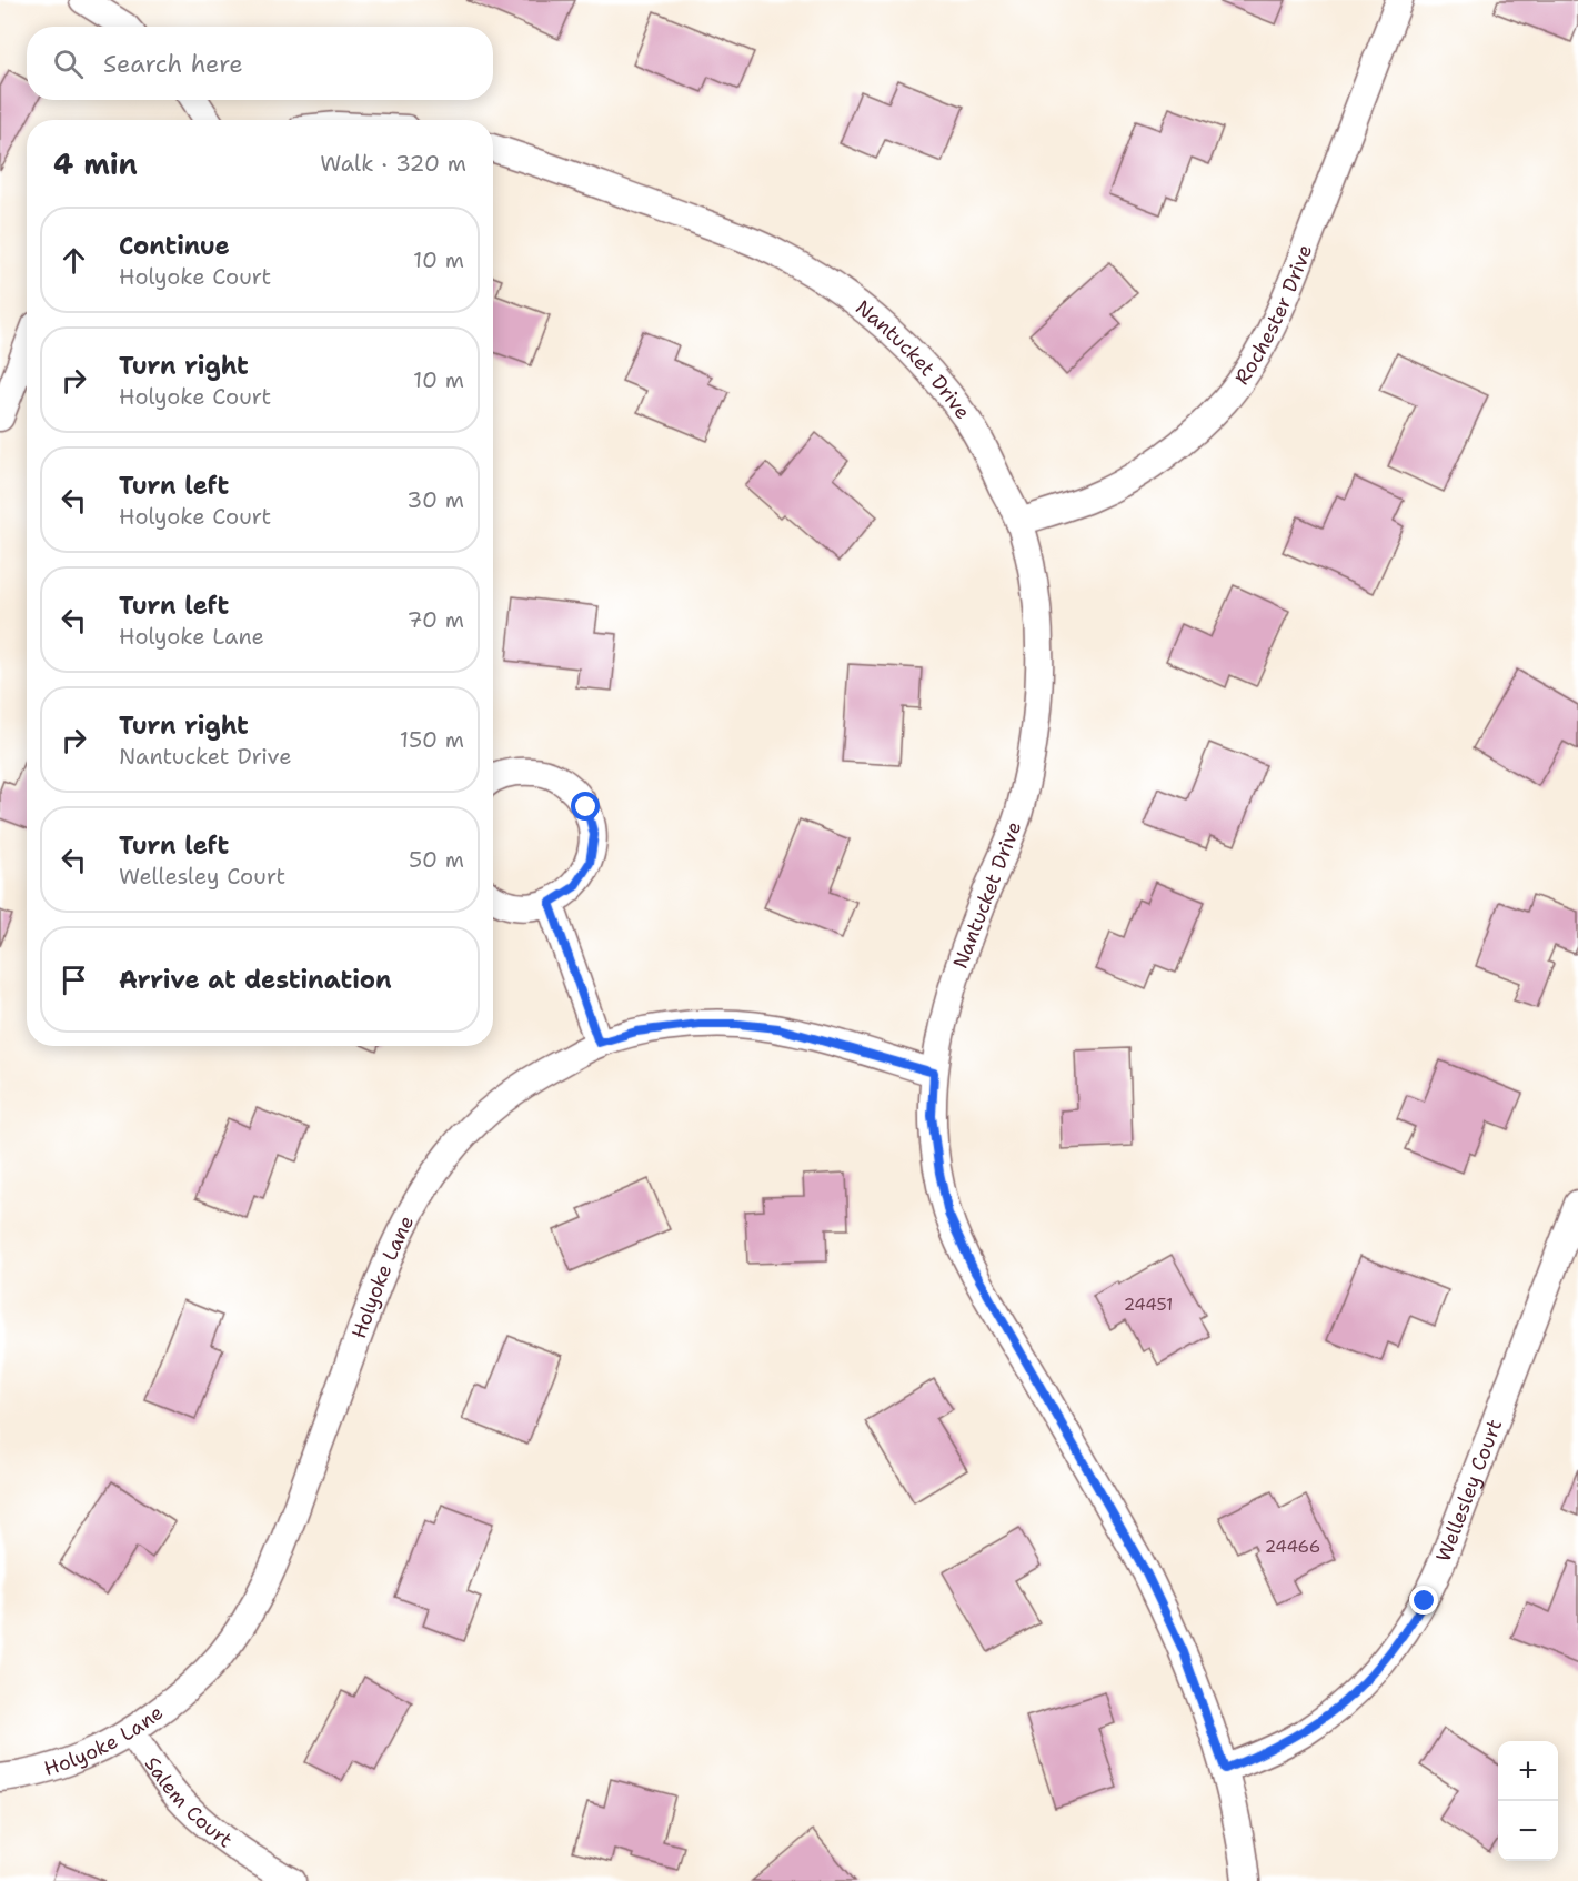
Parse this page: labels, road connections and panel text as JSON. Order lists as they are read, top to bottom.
{
  "streets": {
    "street": [
      "Rochester Drive",
      "Nantucket Drive",
      "Holyoke Lane",
      "Wellesley Court",
      "Salem Court"
    ]
  },
  "crossings": [
    ["Rochester Drive", "Nantucket Drive"],
    ["Nantucket Drive", "Holyoke Lane"],
    ["Nantucket Drive", "Wellesley Court"],
    ["Holyoke Lane", "Salem Court"]
  ],
  "house_numbers": ["24451", "24466"],
  "page": {
    "search": "Search here",
    "heading": ["4 min", "Walk · 320 m"],
    "list": [
      ["Continue", "Holyoke Court", "10 m"],
      ["Turn right", "Holyoke Court", "10 m"],
      ["Turn left", "Holyoke Court", "30 m"],
      ["Turn left", "Holyoke Lane", "70 m"],
      ["Turn right", "Nantucket Drive", "150 m"],
      ["Turn left", "Wellesley Court", "50 m"],
      "Arrive at destination"
    ],
    "map_buttons": ["+", "−"]
  }
}
